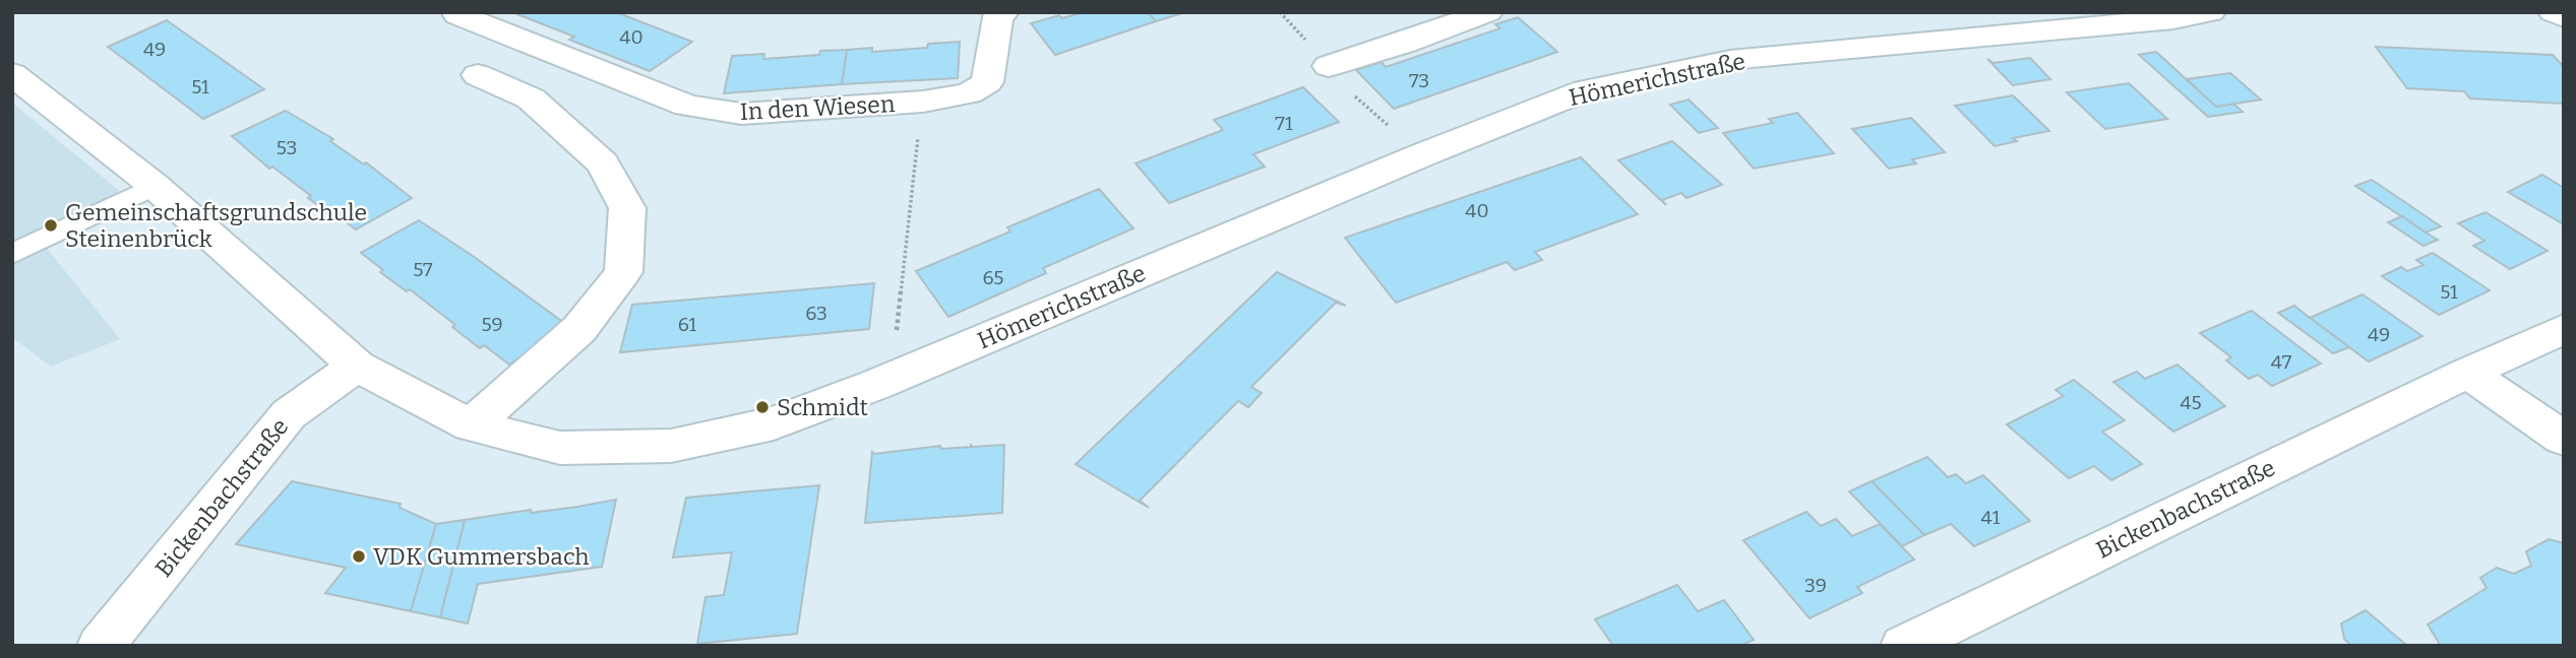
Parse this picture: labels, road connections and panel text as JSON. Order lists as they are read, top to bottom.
{
  "streets": {
    "street": ["Hömerichstraße", "In den Wiesen", "Bickenbachstraße"]
  },
  "crossings": [
    ["Hömerichstraße", "Bickenbachstraße"]
  ],
  "places": ["Gemeinschaftsgrundschule Steinenbrück", "Schmidt", "VDK Gummersbach"],
  "house_numbers": [
    "40",
    "49",
    "73",
    "51",
    "71",
    "53",
    "40",
    "57",
    "65",
    "51",
    "63",
    "59",
    "61",
    "49",
    "47",
    "45",
    "41",
    "39"
  ]
}
